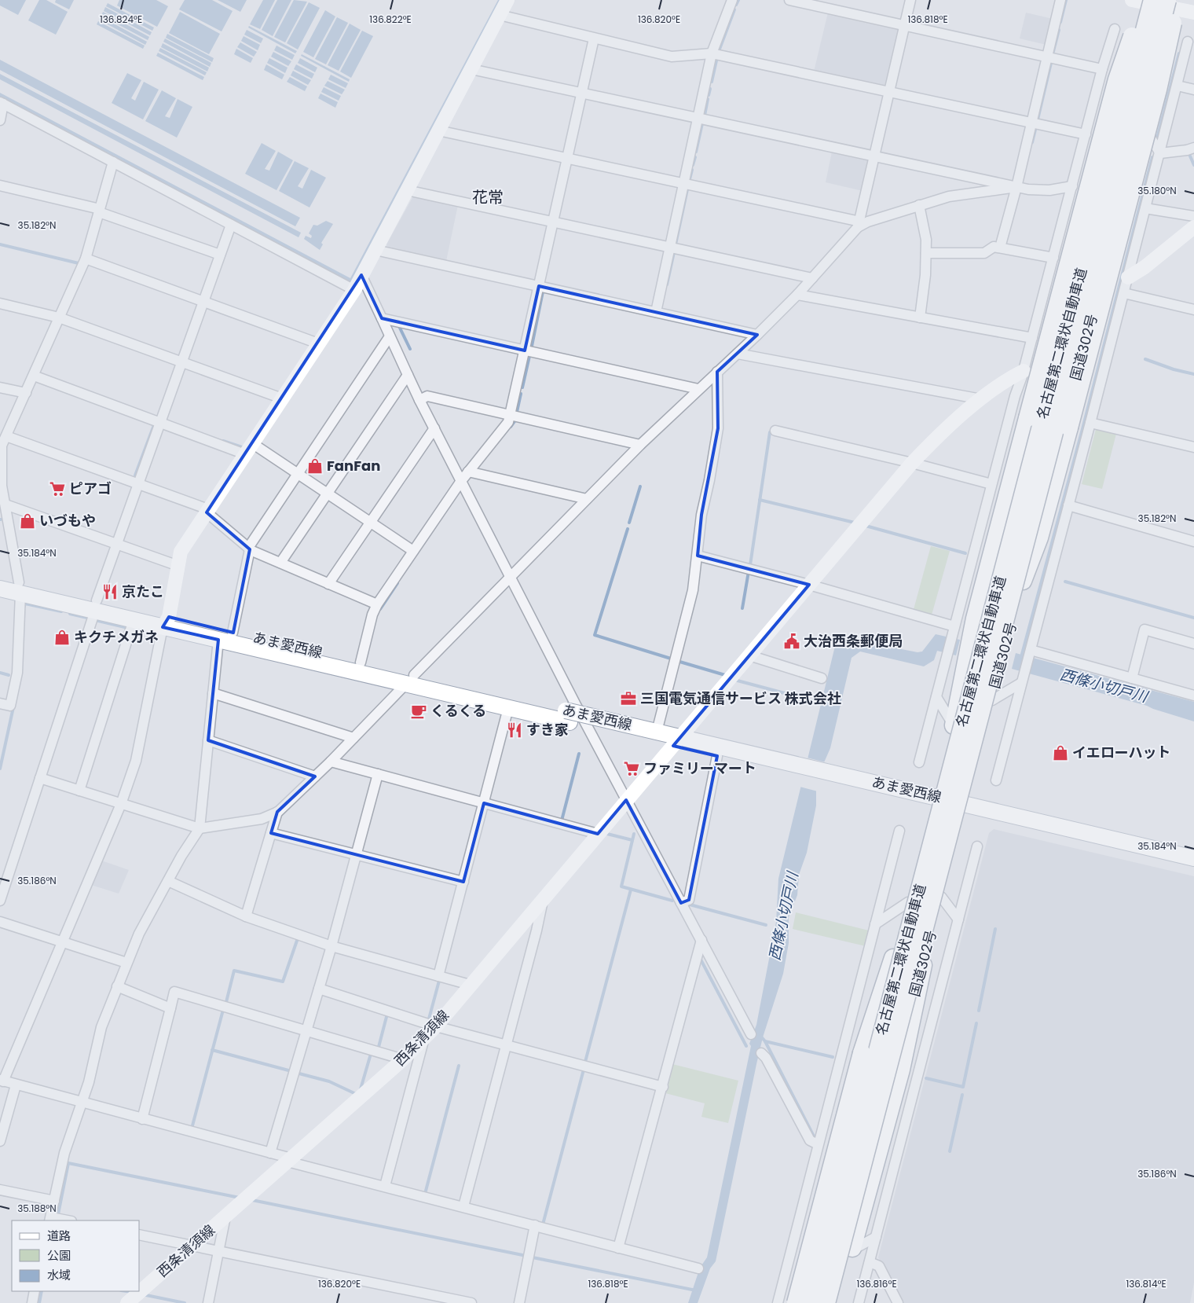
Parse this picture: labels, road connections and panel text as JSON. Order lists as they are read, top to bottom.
{
  "streets": {
    "highway": ["名古屋第二環状自動車道", "国道302号"],
    "main road": ["あま愛西線"],
    "street": ["西条清須線"]
  },
  "crossings": [
    ["名古屋第二環状自動車道", "国道302号"],
    ["国道302号", "あま愛西線"],
    ["あま愛西線", "西条清須線"]
  ],
  "districts": ["花常"],
  "water": ["西條小切戸川"],
  "places": {
    "shop": [
      "FanFan",
      "いづもや",
      "キクチメガネ",
      "イエローハット"
    ],
    "supermarket": ["ピアゴ", "ファミリーマート"],
    "restaurant": ["京たこ", "すき家"],
    "public building": ["大治西条郵便局"],
    "office": ["三国電気通信サービス 株式会社"],
    "cafe": ["くるくる"]
  },
  "legend": ["道路", "公園", "水域"],
  "coordinates": [
    "136.824°E",
    "136.822°E",
    "136.820°E",
    "136.818°E",
    "35.180°N",
    "35.182°N",
    "35.184°N",
    "35.186°N",
    "35.188°N",
    "136.816°E",
    "136.814°E"
  ]
}
